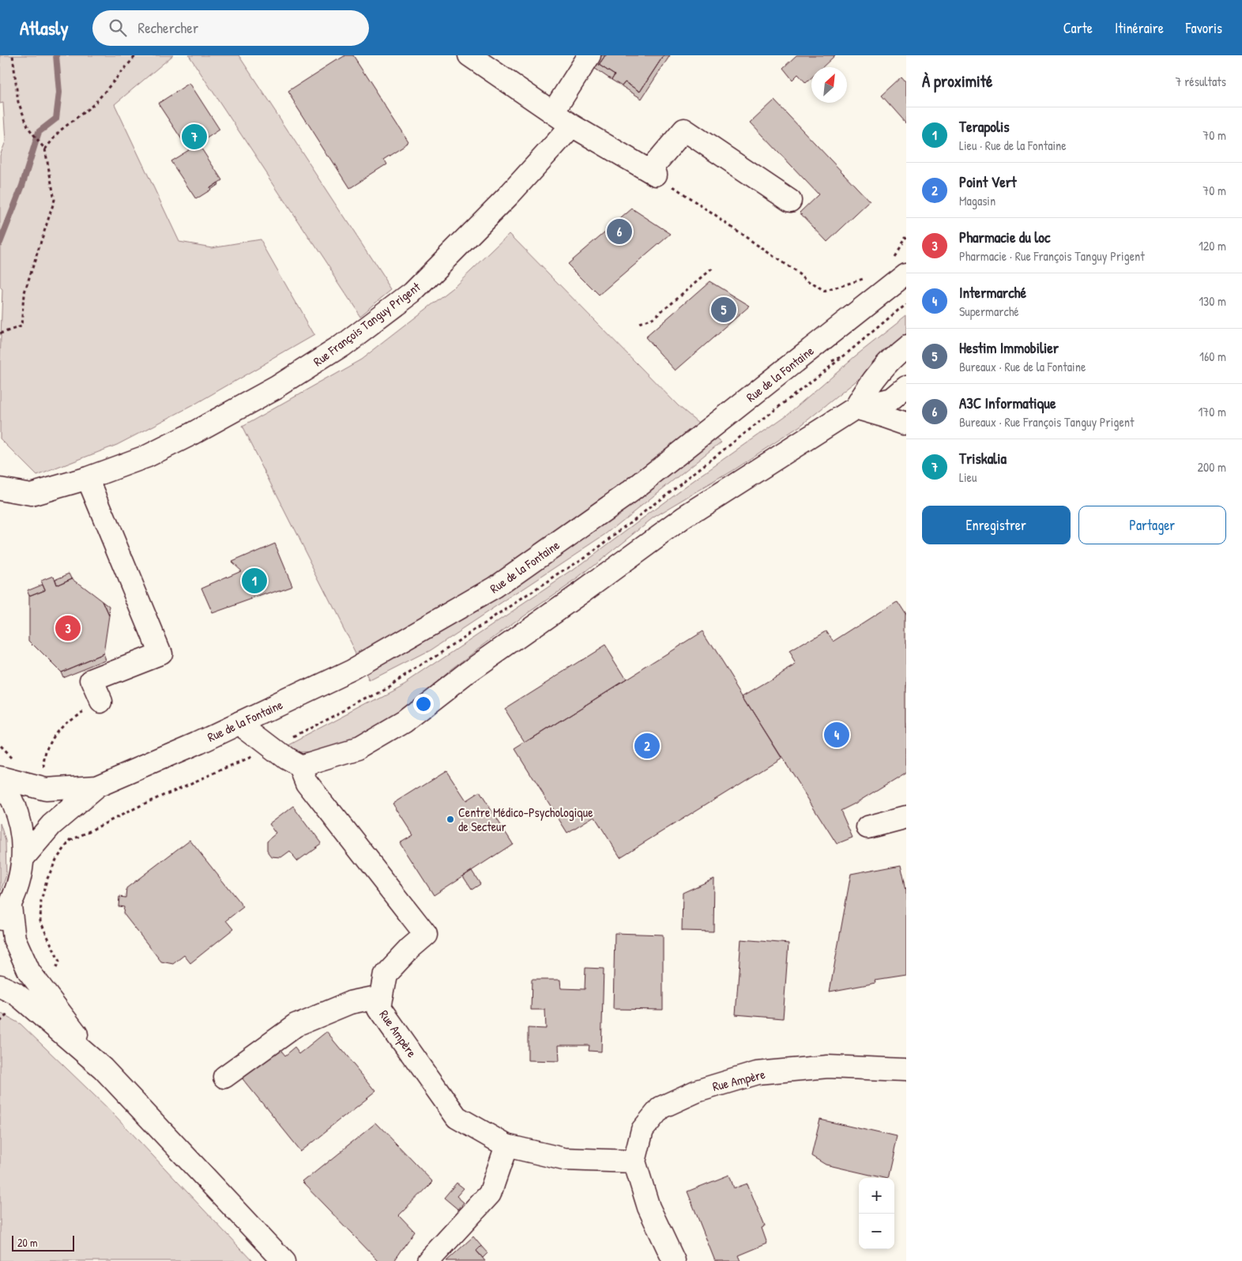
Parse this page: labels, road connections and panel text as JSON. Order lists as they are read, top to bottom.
{
  "streets": {
    "street": ["Rue François Tanguy Prigent", "Rue de la Fontaine", "Rue Ampère"]
  },
  "crossings": [
    ["Rue de la Fontaine", "Rue Ampère"]
  ],
  "places": ["Centre Médico-Psychologique de Secteur"],
  "scale_bar": "20 m",
  "north": "top right",
  "page": {
    "header": "Atlasly",
    "search": "Rechercher",
    "nav": ["Carte", "Itinéraire", "Favoris"],
    "heading": ["À proximité", "7 résultats"],
    "list": [
      {
        "mark": "1",
        "name": "Terapolis",
        "note": "Lieu · Rue de la Fontaine",
        "value": "70 m"
      },
      {
        "mark": "2",
        "name": "Point Vert",
        "note": "Magasin",
        "value": "70 m"
      },
      {
        "mark": "3",
        "name": "Pharmacie du loc",
        "note": "Pharmacie · Rue François Tanguy Prigent",
        "value": "120 m"
      },
      {
        "mark": "4",
        "name": "Intermarché",
        "note": "Supermarché",
        "value": "130 m"
      },
      {
        "mark": "5",
        "name": "Hestim Immobilier",
        "note": "Bureaux · Rue de la Fontaine",
        "value": "160 m"
      },
      {
        "mark": "6",
        "name": "A3C Informatique",
        "note": "Bureaux · Rue François Tanguy Prigent",
        "value": "170 m"
      },
      {
        "mark": "7",
        "name": "Triskalia",
        "note": "Lieu",
        "value": "200 m"
      }
    ],
    "pins": [
      "7",
      "6",
      "5",
      "1",
      "3",
      "4",
      "2"
    ],
    "buttons": ["Enregistrer", "Partager"],
    "map_buttons": ["+", "−"],
    "scale": "20 m"
  }
}
